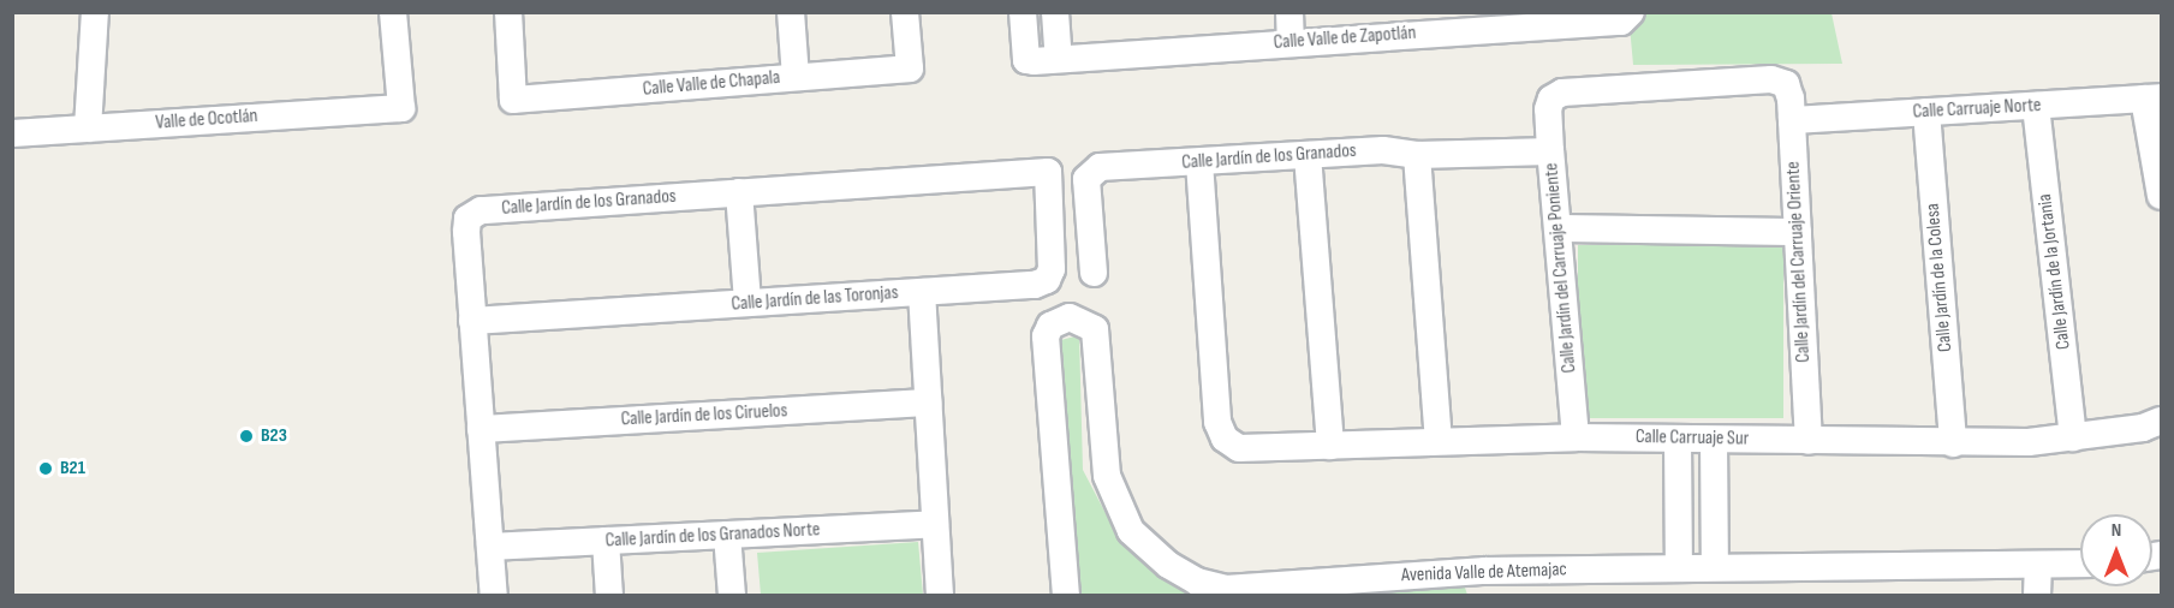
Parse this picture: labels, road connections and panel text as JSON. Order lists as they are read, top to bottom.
{
  "streets": {
    "street": [
      "Calle Valle de Zapotlán",
      "Calle Valle de Chapala",
      "Calle Carruaje Norte",
      "Valle de Ocotlán",
      "Calle Jardín de los Granados",
      "Calle Jardín del Carruaje Oriente",
      "Calle Jardín del Carruaje Poniente",
      "Calle Jardín de la Jortania",
      "Calle Jardín de la Colesa",
      "Calle Jardín de las Toronjas",
      "Calle Jardín de los Ciruelos",
      "Calle Carruaje Sur",
      "Calle Jardín de los Granados Norte",
      "Avenida Valle de Atemajac"
    ]
  },
  "crossings": [
    ["Calle Carruaje Norte", "Calle Jardín del Carruaje Oriente"],
    ["Calle Carruaje Norte", "Calle Jardín de la Jortania"],
    ["Calle Carruaje Norte", "Calle Jardín de la Colesa"],
    ["Calle Jardín de los Granados", "Calle Jardín del Carruaje Poniente"],
    ["Calle Jardín de los Granados", "Calle Jardín de las Toronjas"],
    ["Calle Jardín de los Granados", "Calle Jardín de los Ciruelos"],
    ["Calle Jardín de los Granados", "Calle Carruaje Sur"],
    ["Calle Jardín de los Granados", "Calle Jardín de los Granados Norte"],
    ["Calle Jardín del Carruaje Oriente", "Calle Jardín del Carruaje Poniente"],
    ["Calle Jardín del Carruaje Oriente", "Calle Carruaje Sur"],
    ["Calle Jardín del Carruaje Poniente", "Calle Carruaje Sur"],
    ["Calle Jardín de la Jortania", "Calle Carruaje Sur"],
    ["Calle Jardín de la Colesa", "Calle Carruaje Sur"]
  ],
  "places": ["B23", "B21"],
  "north": "top"
}
